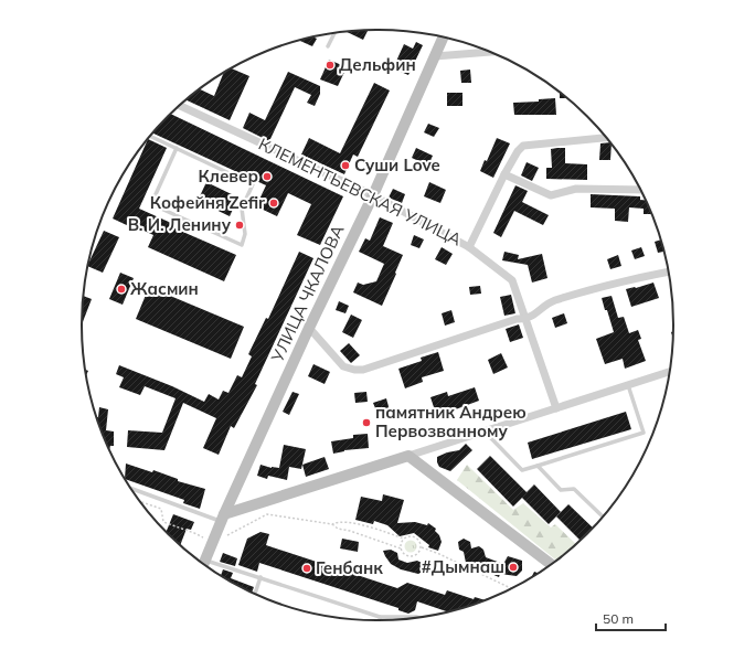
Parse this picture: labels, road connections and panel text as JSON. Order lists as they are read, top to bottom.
{
  "streets": {
    "main road": ["УЛИЦА ЧКАЛОВА"],
    "street": ["КЛЕМЕНТЬЕВСКАЯ УЛИЦА"]
  },
  "crossings": [
    ["КЛЕМЕНТЬЕВСКАЯ УЛИЦА", "УЛИЦА ЧКАЛОВА"]
  ],
  "places": [
    "Дельфин",
    "Суши Love",
    "Клевер",
    "Кофейня Zefir",
    "В. И. Ленину",
    "Жасмин",
    "памятник Андрею Первозванному",
    "#Дымнаш",
    "Генбанк"
  ],
  "scale_bar": "50 m"
}
